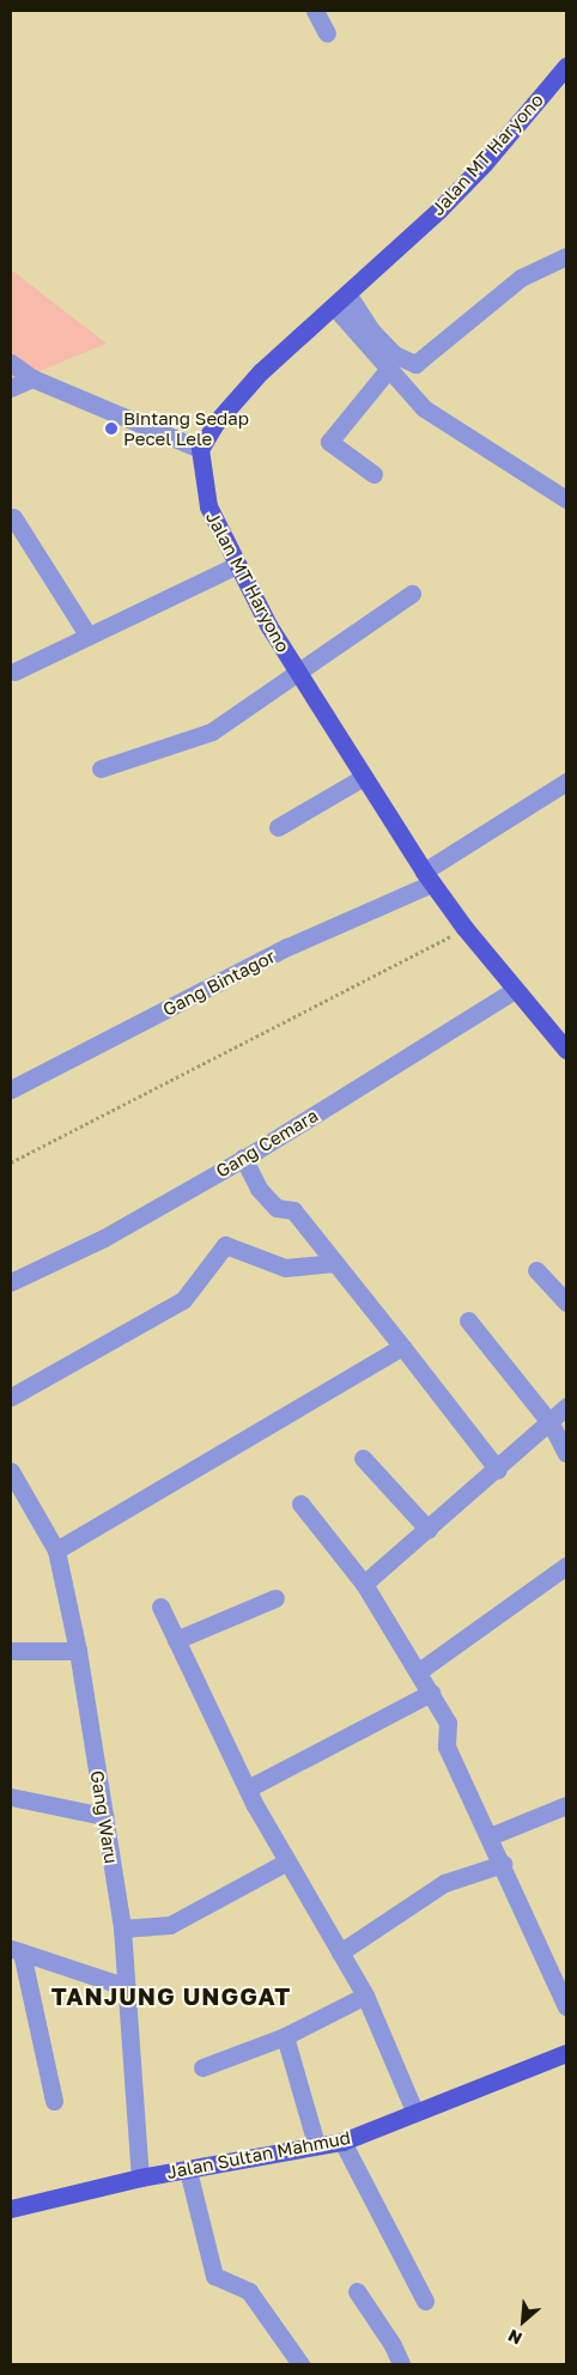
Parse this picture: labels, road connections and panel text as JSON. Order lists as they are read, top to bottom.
{
  "streets": {
    "main road": ["Jalan MT Haryono", "Jalan Sultan Mahmud"],
    "street": ["Gang Bintagor", "Gang Cemara", "Gang Waru"]
  },
  "crossings": [
    ["Jalan MT Haryono", "Gang Bintagor"],
    ["Jalan MT Haryono", "Gang Cemara"],
    ["Gang Waru", "Jalan Sultan Mahmud"]
  ],
  "districts": ["TANJUNG UNGGAT"],
  "places": ["Bintang Sedap Pecel Lele"],
  "north": "bottom left"
}
